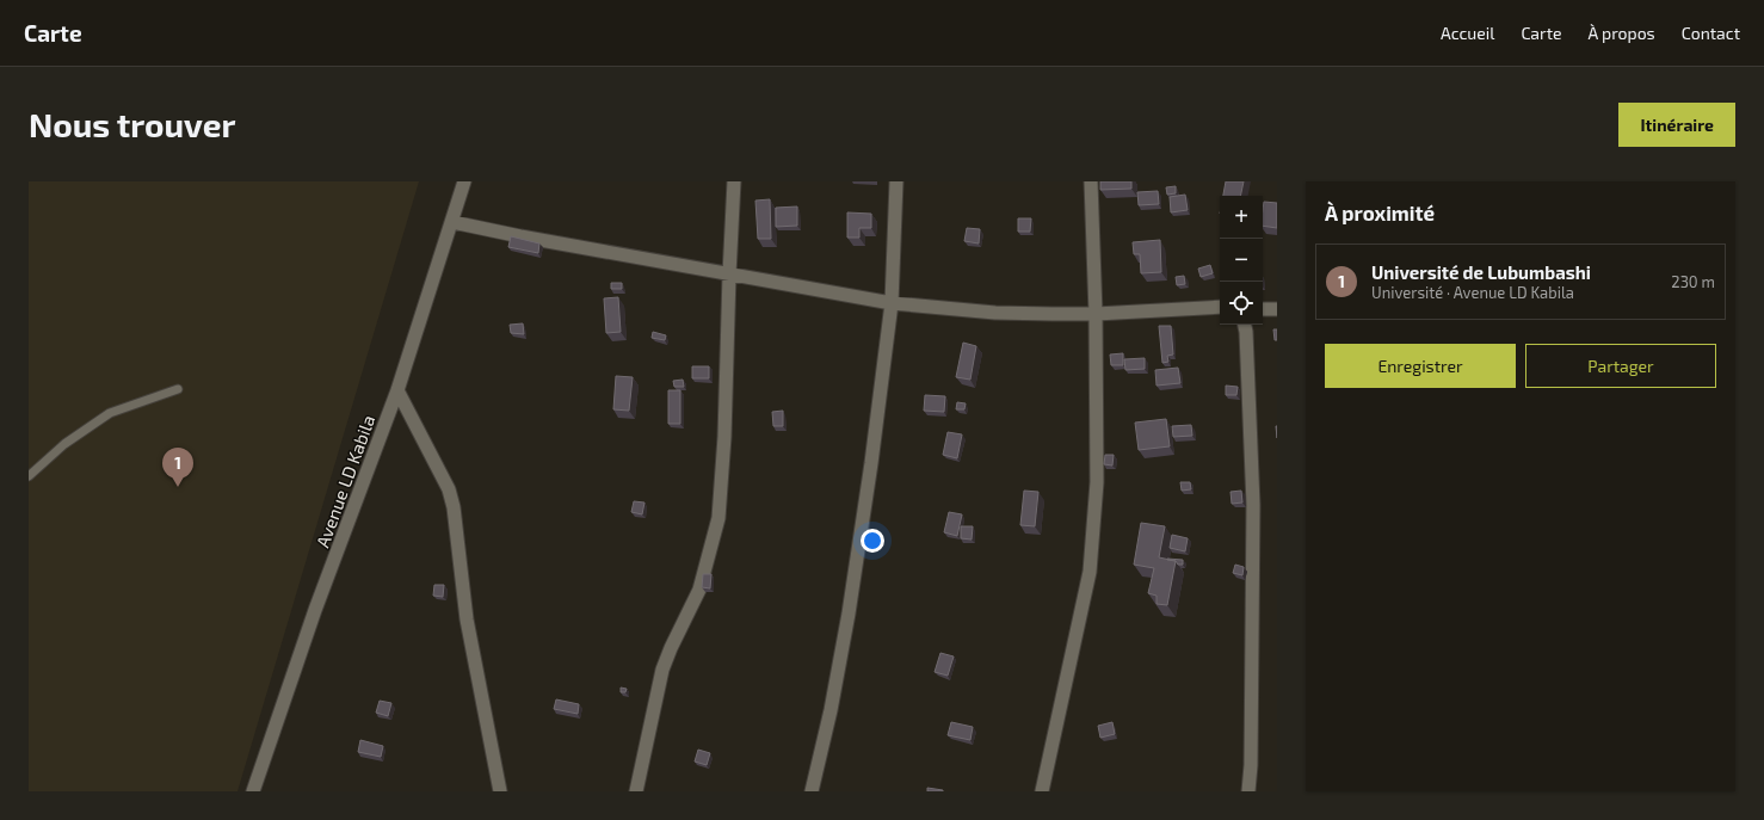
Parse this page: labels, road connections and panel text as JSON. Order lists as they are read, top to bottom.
{
  "streets": {
    "street": ["Avenue LD Kabila"]
  },
  "page": {
    "header": "Carte",
    "nav": [
      "Accueil",
      "Carte",
      "À propos",
      "Contact"
    ],
    "buttons": [
      "Itinéraire",
      ["Enregistrer", "Partager"]
    ],
    "title": "Nous trouver",
    "heading": "À proximité",
    "map_buttons": ["+", "−"],
    "list": [
      {
        "mark": "1",
        "name": "Université de Lubumbashi",
        "note": "Université · Avenue LD Kabila",
        "value": "230 m"
      }
    ],
    "pins": "1"
  }
}
